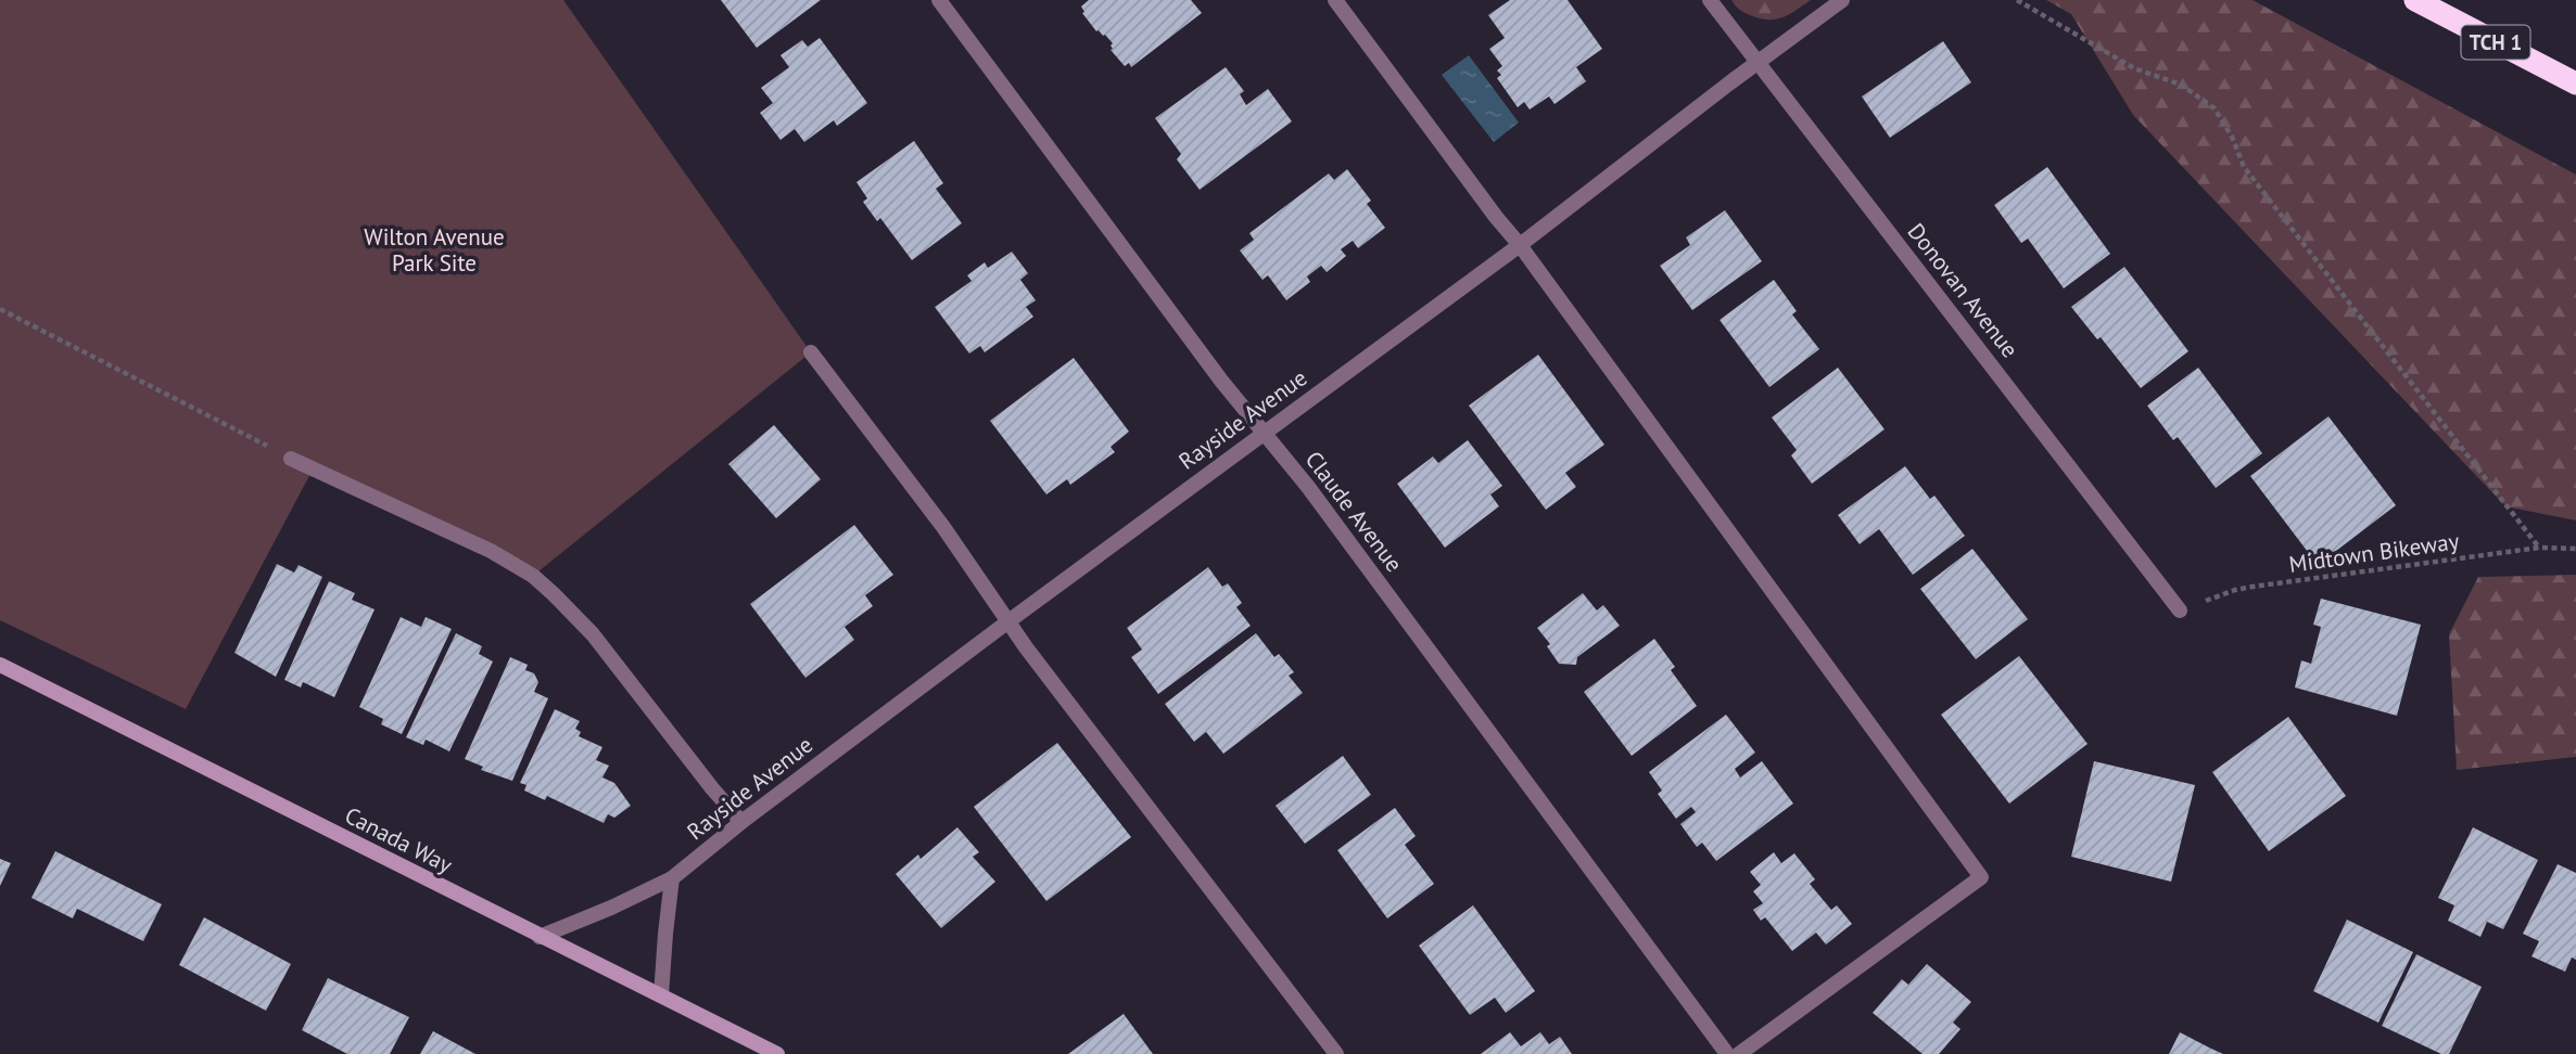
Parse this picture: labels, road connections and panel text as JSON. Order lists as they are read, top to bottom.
{
  "streets": {
    "highway": ["TCH 1"],
    "main road": ["Canada Way"],
    "street": ["Donovan Avenue", "Rayside Avenue", "Claude Avenue"],
    "path": ["Midtown Bikeway"]
  },
  "crossings": [
    ["Donovan Avenue", "Rayside Avenue"],
    ["Donovan Avenue", "Midtown Bikeway"],
    ["Rayside Avenue", "Claude Avenue"],
    ["Rayside Avenue", "Canada Way"]
  ],
  "parks": ["Wilton Avenue Park Site"]
}
